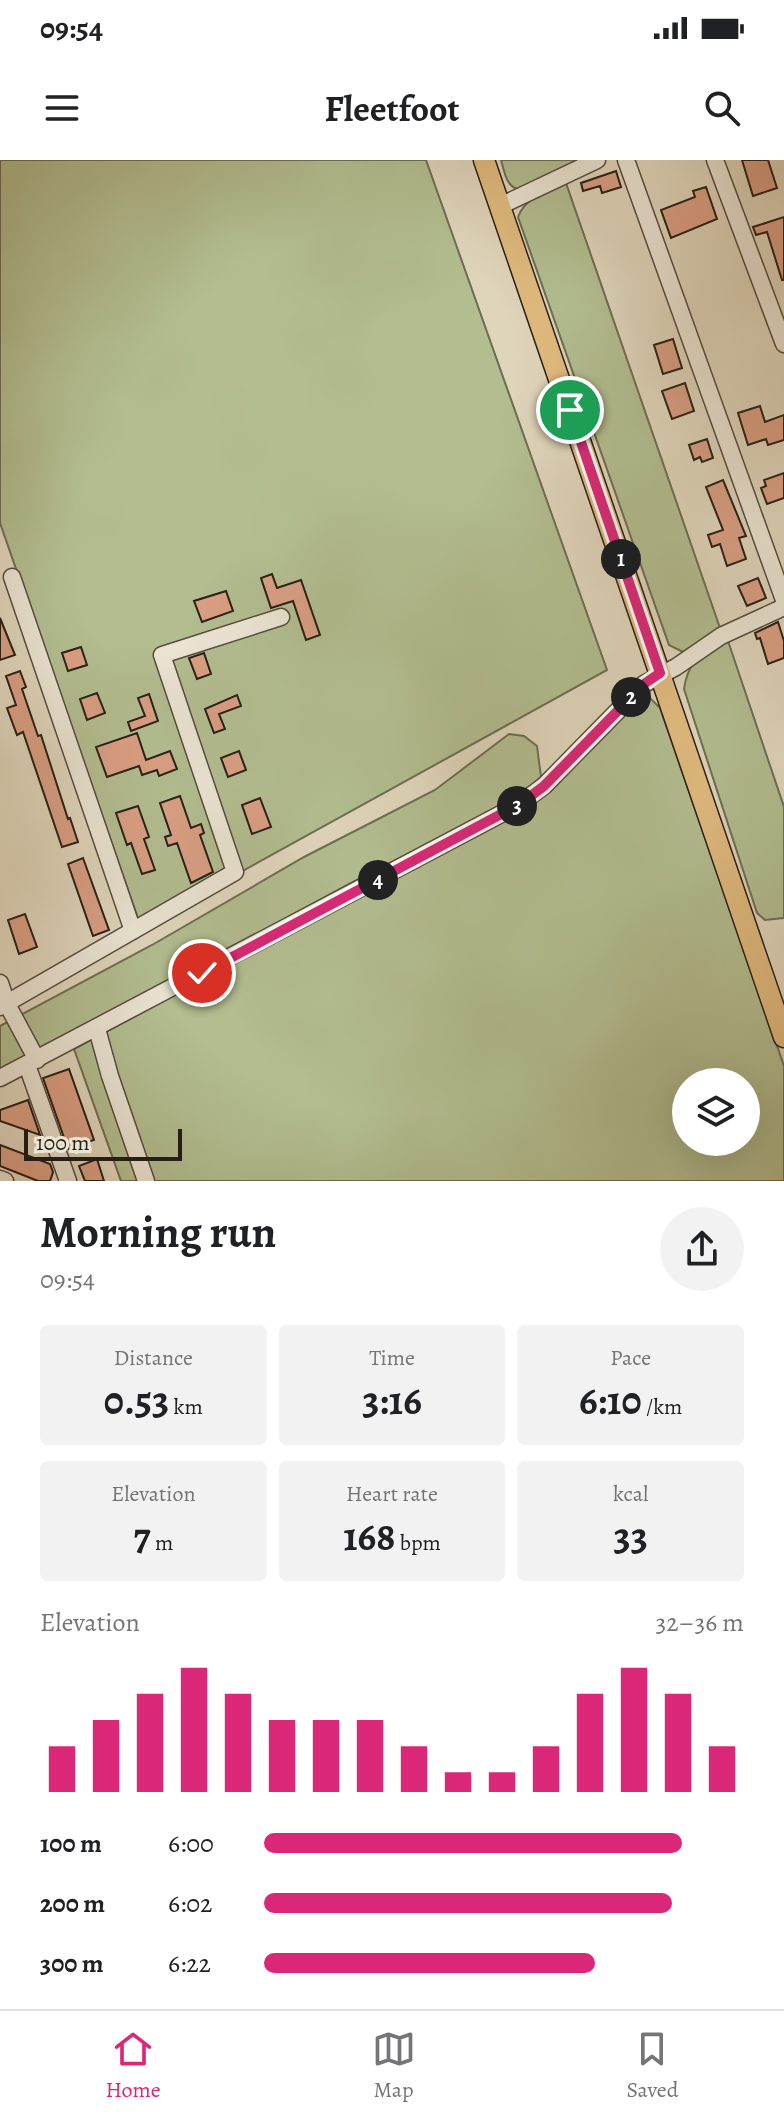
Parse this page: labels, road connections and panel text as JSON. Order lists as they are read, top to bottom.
{
  "scale_bar": "100 m",
  "page": {
    "status": "09:54",
    "header": "Fleetfoot",
    "pins": [
      "1",
      "2",
      "3",
      "4"
    ],
    "scale": "100 m",
    "heading": ["Morning run", "09:54"],
    "stats": [
      ["Distance", "0.53 km"],
      ["Time", "3:16"],
      ["Pace", "6:10 /km"],
      ["Elevation", "7 m"],
      ["Heart rate", "168 bpm"],
      ["kcal", "33"]
    ],
    "chart": ["Elevation", "32–36 m"],
    "list": [
      {
        "name": "100 m",
        "note": "6:00"
      },
      {
        "name": "200 m",
        "note": "6:02"
      },
      {
        "name": "300 m",
        "note": "6:22"
      }
    ],
    "tabs": ["Home", "Map", "Saved"]
  }
}
